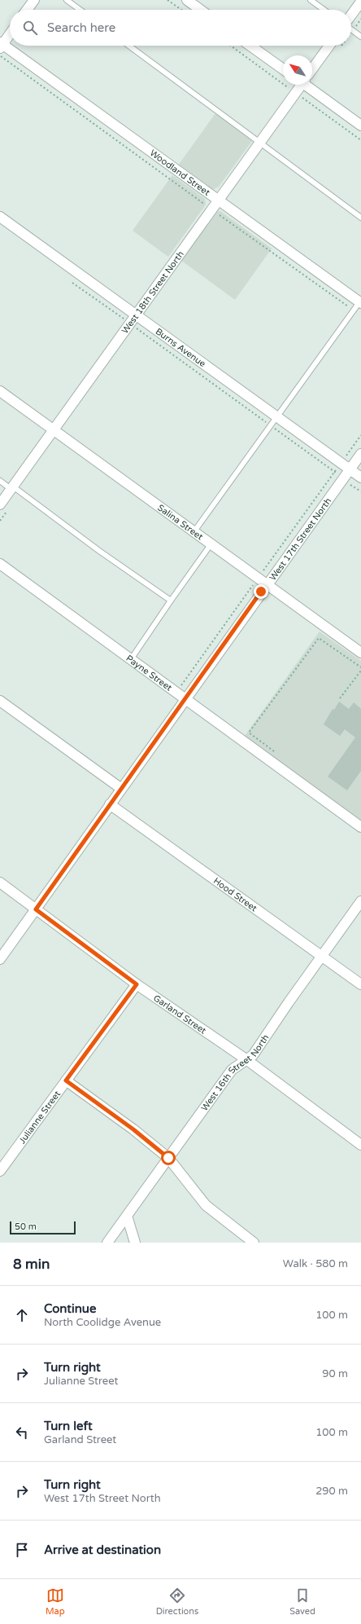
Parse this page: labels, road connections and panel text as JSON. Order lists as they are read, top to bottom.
{
  "streets": {
    "street": [
      "Woodland Street",
      "West 18th Street North",
      "Burns Avenue",
      "Salina Street",
      "West 17th Street North",
      "Payne Street",
      "Hood Street",
      "Garland Street",
      "West 16th Street North",
      "Julianne Street"
    ]
  },
  "crossings": [
    ["Woodland Street", "West 18th Street North"],
    ["West 18th Street North", "Burns Avenue"],
    ["West 18th Street North", "Salina Street"],
    ["Burns Avenue", "West 17th Street North"],
    ["Salina Street", "West 17th Street North"],
    ["West 17th Street North", "Payne Street"],
    ["West 17th Street North", "Hood Street"],
    ["West 17th Street North", "Garland Street"],
    ["Hood Street", "West 16th Street North"],
    ["Garland Street", "West 16th Street North"],
    ["Garland Street", "Julianne Street"]
  ],
  "scale_bar": "50 m",
  "north": "top left",
  "page": {
    "search": "Search here",
    "scale": "50 m",
    "heading": ["8 min", "Walk · 580 m"],
    "list": [
      ["Continue", "North Coolidge Avenue", "100 m"],
      ["Turn right", "Julianne Street", "90 m"],
      ["Turn left", "Garland Street", "100 m"],
      ["Turn right", "West 17th Street North", "290 m"],
      "Arrive at destination"
    ],
    "nav": ["Map", "Directions", "Saved"]
  }
}
